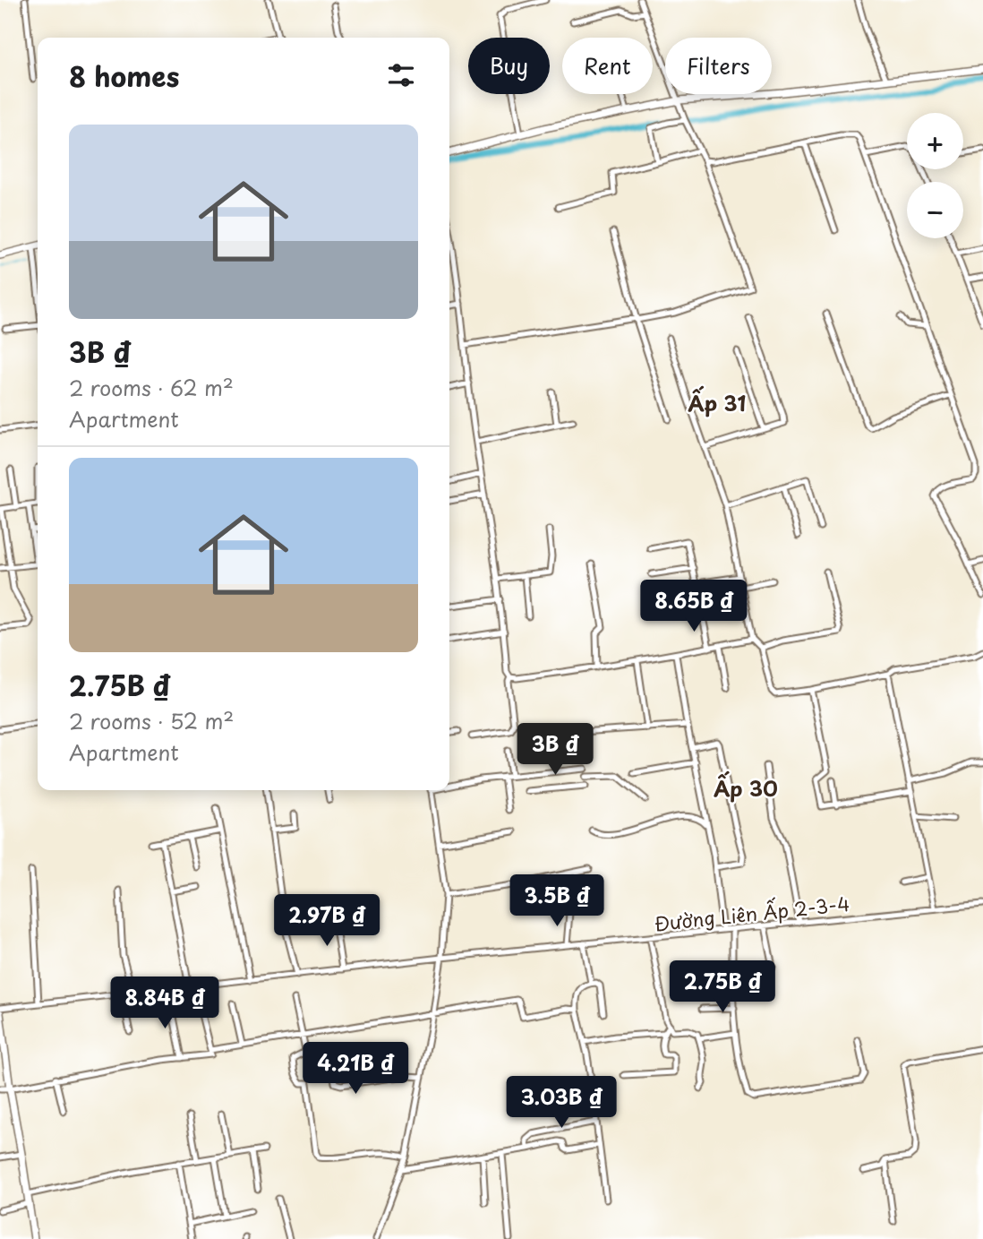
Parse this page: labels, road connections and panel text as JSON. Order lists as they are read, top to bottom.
{
  "streets": {
    "street": ["Đường Liên Ấp 2-3-4"]
  },
  "districts": ["Ấp 31", "Ấp 30"],
  "page": {
    "chip": ["Buy", "Rent", "Filters"],
    "heading": "8 homes",
    "map_buttons": ["+", "−"],
    "list": [
      {
        "name": "3B ₫",
        "note": "2 rooms · 62 m² · Apartment"
      },
      {
        "name": "2.75B ₫",
        "note": "2 rooms · 52 m² · Apartment"
      }
    ],
    "price": [
      "8.65B ₫",
      "3B ₫",
      "3.5B ₫",
      "2.97B ₫",
      "2.75B ₫",
      "8.84B ₫",
      "4.21B ₫",
      "3.03B ₫"
    ]
  }
}
